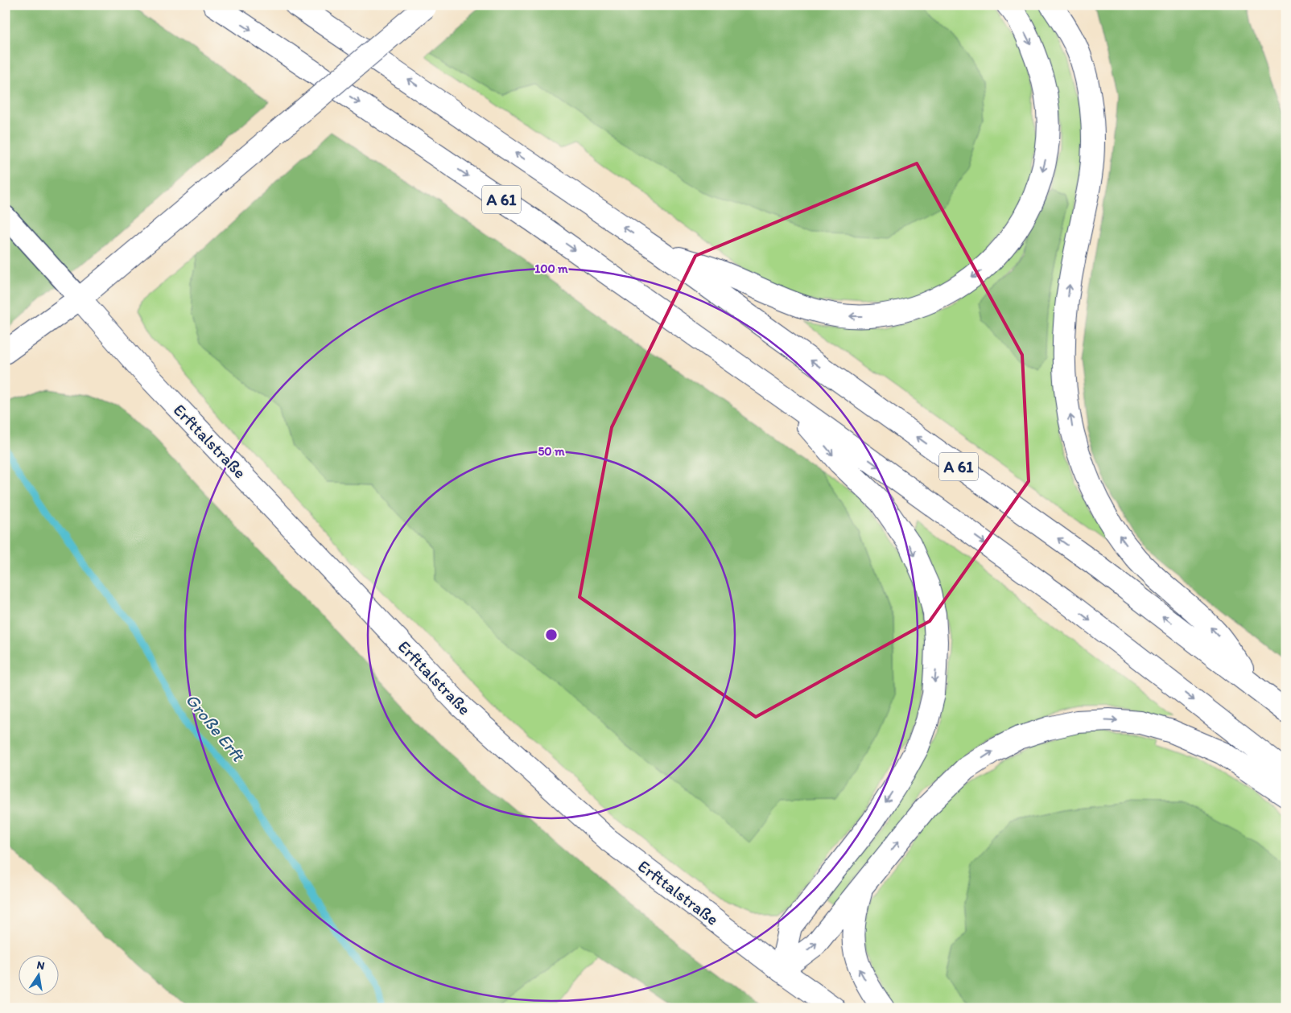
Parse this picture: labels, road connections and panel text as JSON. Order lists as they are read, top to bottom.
{
  "streets": {
    "main road": ["A 61", "Erfttalstraße"]
  },
  "water": ["Große Erft"],
  "north": "top",
  "rings": ["100 m", "50 m"]
}
